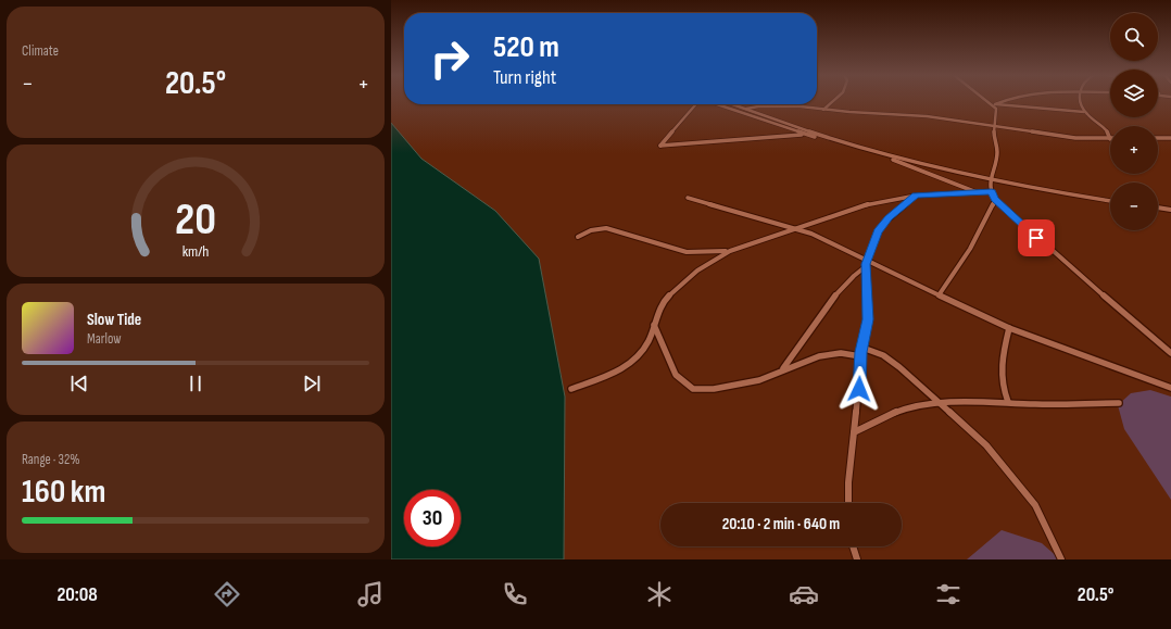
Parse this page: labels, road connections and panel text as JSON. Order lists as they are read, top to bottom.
{
  "page": {
    "tile": [
      "Climate",
      ["Range · 32%", "160 km"]
    ],
    "map_buttons": ["+", "−"],
    "turn": ["520 m", "Turn right"],
    "heat": ["−", "20.5°", "+"],
    "song": ["Slow Tide", "Marlow"],
    "limit": "30",
    "trip": "20:10 · 2 min · 640 m",
    "tabs": ["20:08", "20.5°"],
    "gauge": ["20", "km/h"]
  }
}
